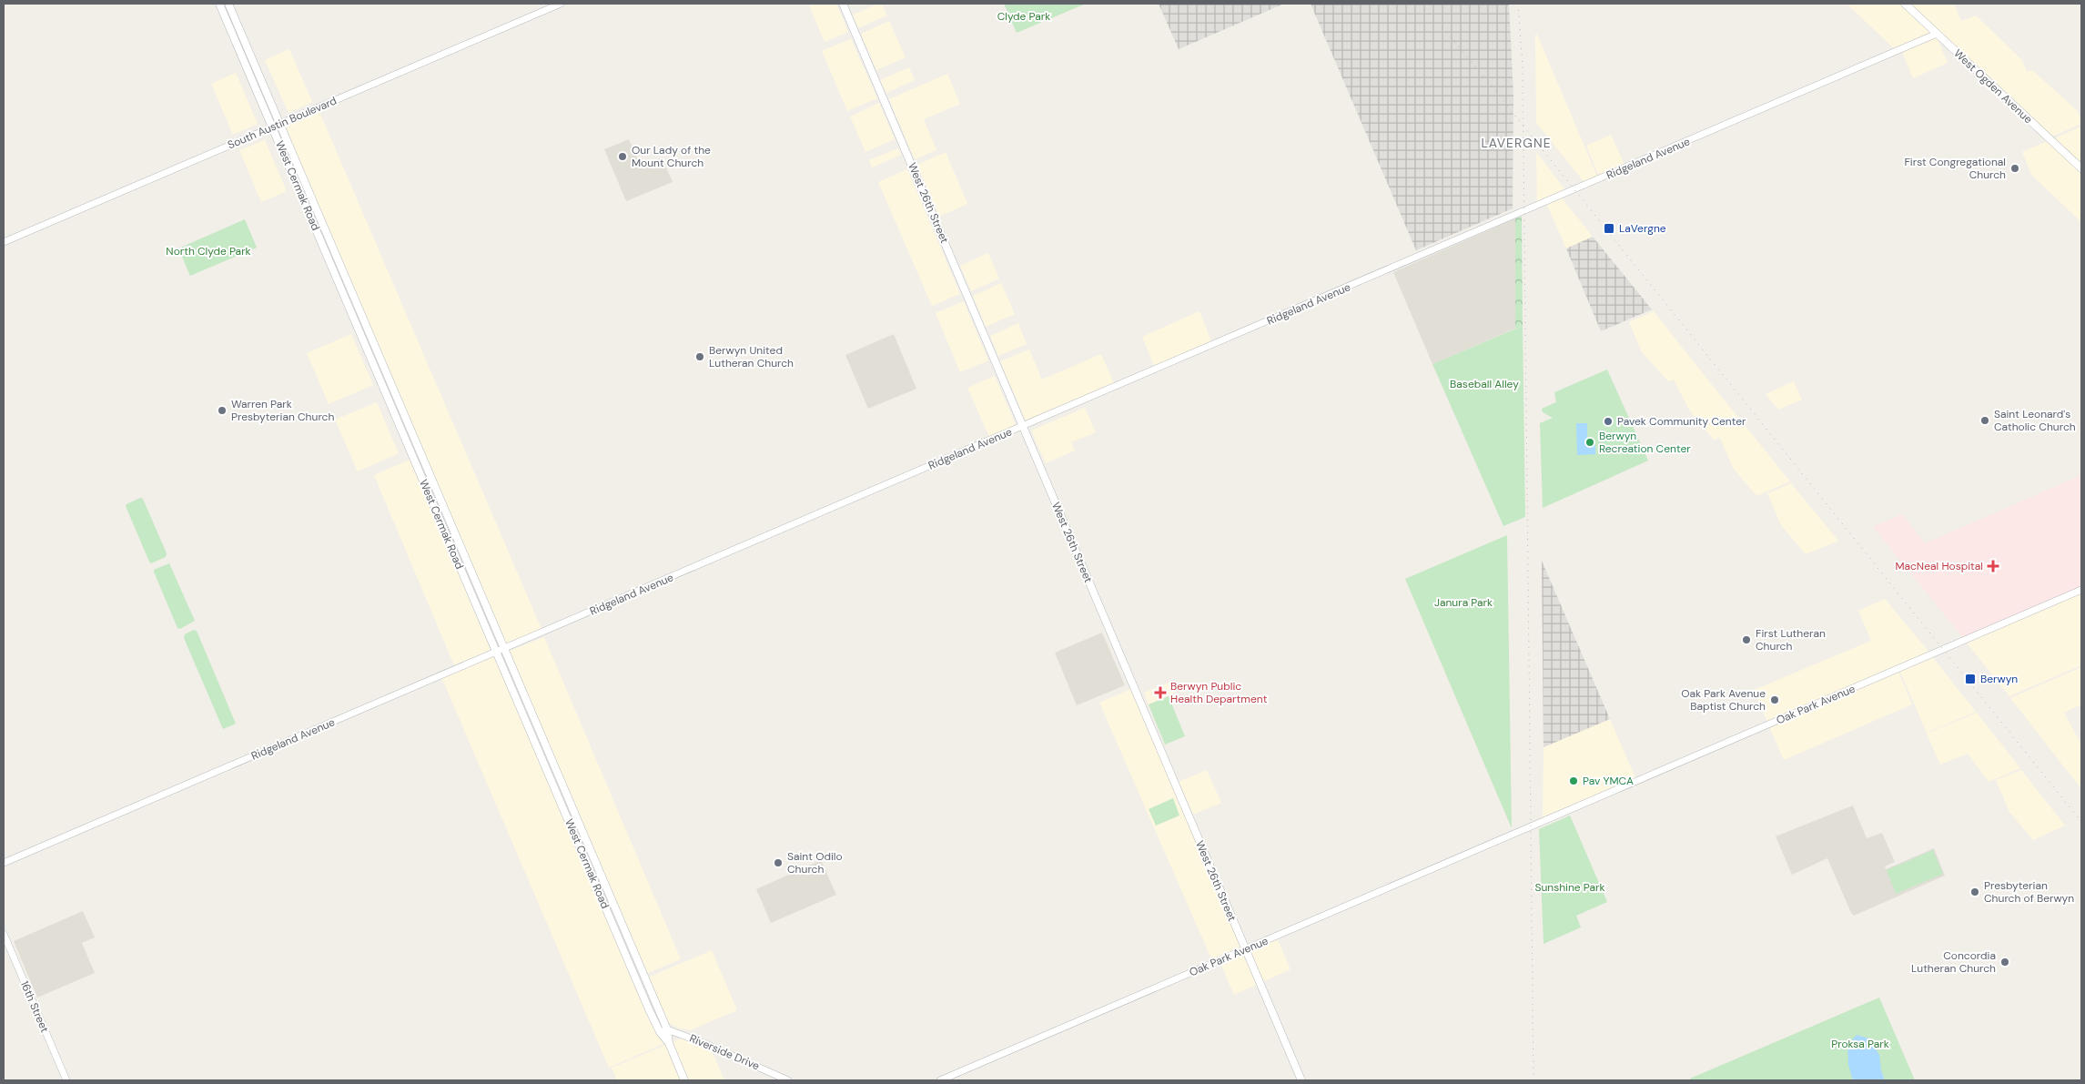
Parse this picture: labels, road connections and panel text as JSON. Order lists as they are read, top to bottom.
{
  "streets": {
    "main road": ["West Ogden Avenue", "West Cermak Road", "West 26th Street"],
    "street": [
      "South Austin Boulevard",
      "Ridgeland Avenue",
      "Oak Park Avenue",
      "16th Street",
      "Riverside Drive"
    ]
  },
  "crossings": [
    ["West Ogden Avenue", "Ridgeland Avenue"],
    ["South Austin Boulevard", "West Cermak Road"],
    ["Ridgeland Avenue", "West Cermak Road"],
    ["Ridgeland Avenue", "West 26th Street"],
    ["West Cermak Road", "Riverside Drive"],
    ["West 26th Street", "Oak Park Avenue"]
  ],
  "districts": ["LAVERGNE"],
  "parks": [
    "Clyde Park",
    "North Clyde Park",
    "Baseball Alley",
    "Janura Park",
    "Sunshine Park",
    "Proksa Park"
  ],
  "places": {
    "other": [
      "Our Lady of the Mount Church",
      "First Congregational Church",
      "Berwyn United Lutheran Church",
      "Warren Park Presbyterian Church",
      "Saint Leonard's Catholic Church",
      "Pavek Community Center",
      "Berwyn Recreation Center",
      "First Lutheran Church",
      "Oak Park Avenue Baptist Church",
      "Pav YMCA",
      "Saint Odilo Church",
      "Presbyterian Church of Berwyn",
      "Concordia Lutheran Church"
    ],
    "transit": ["LaVergne", "Berwyn"],
    "health": ["MacNeal Hospital", "Berwyn Public Health Department"]
  }
}
